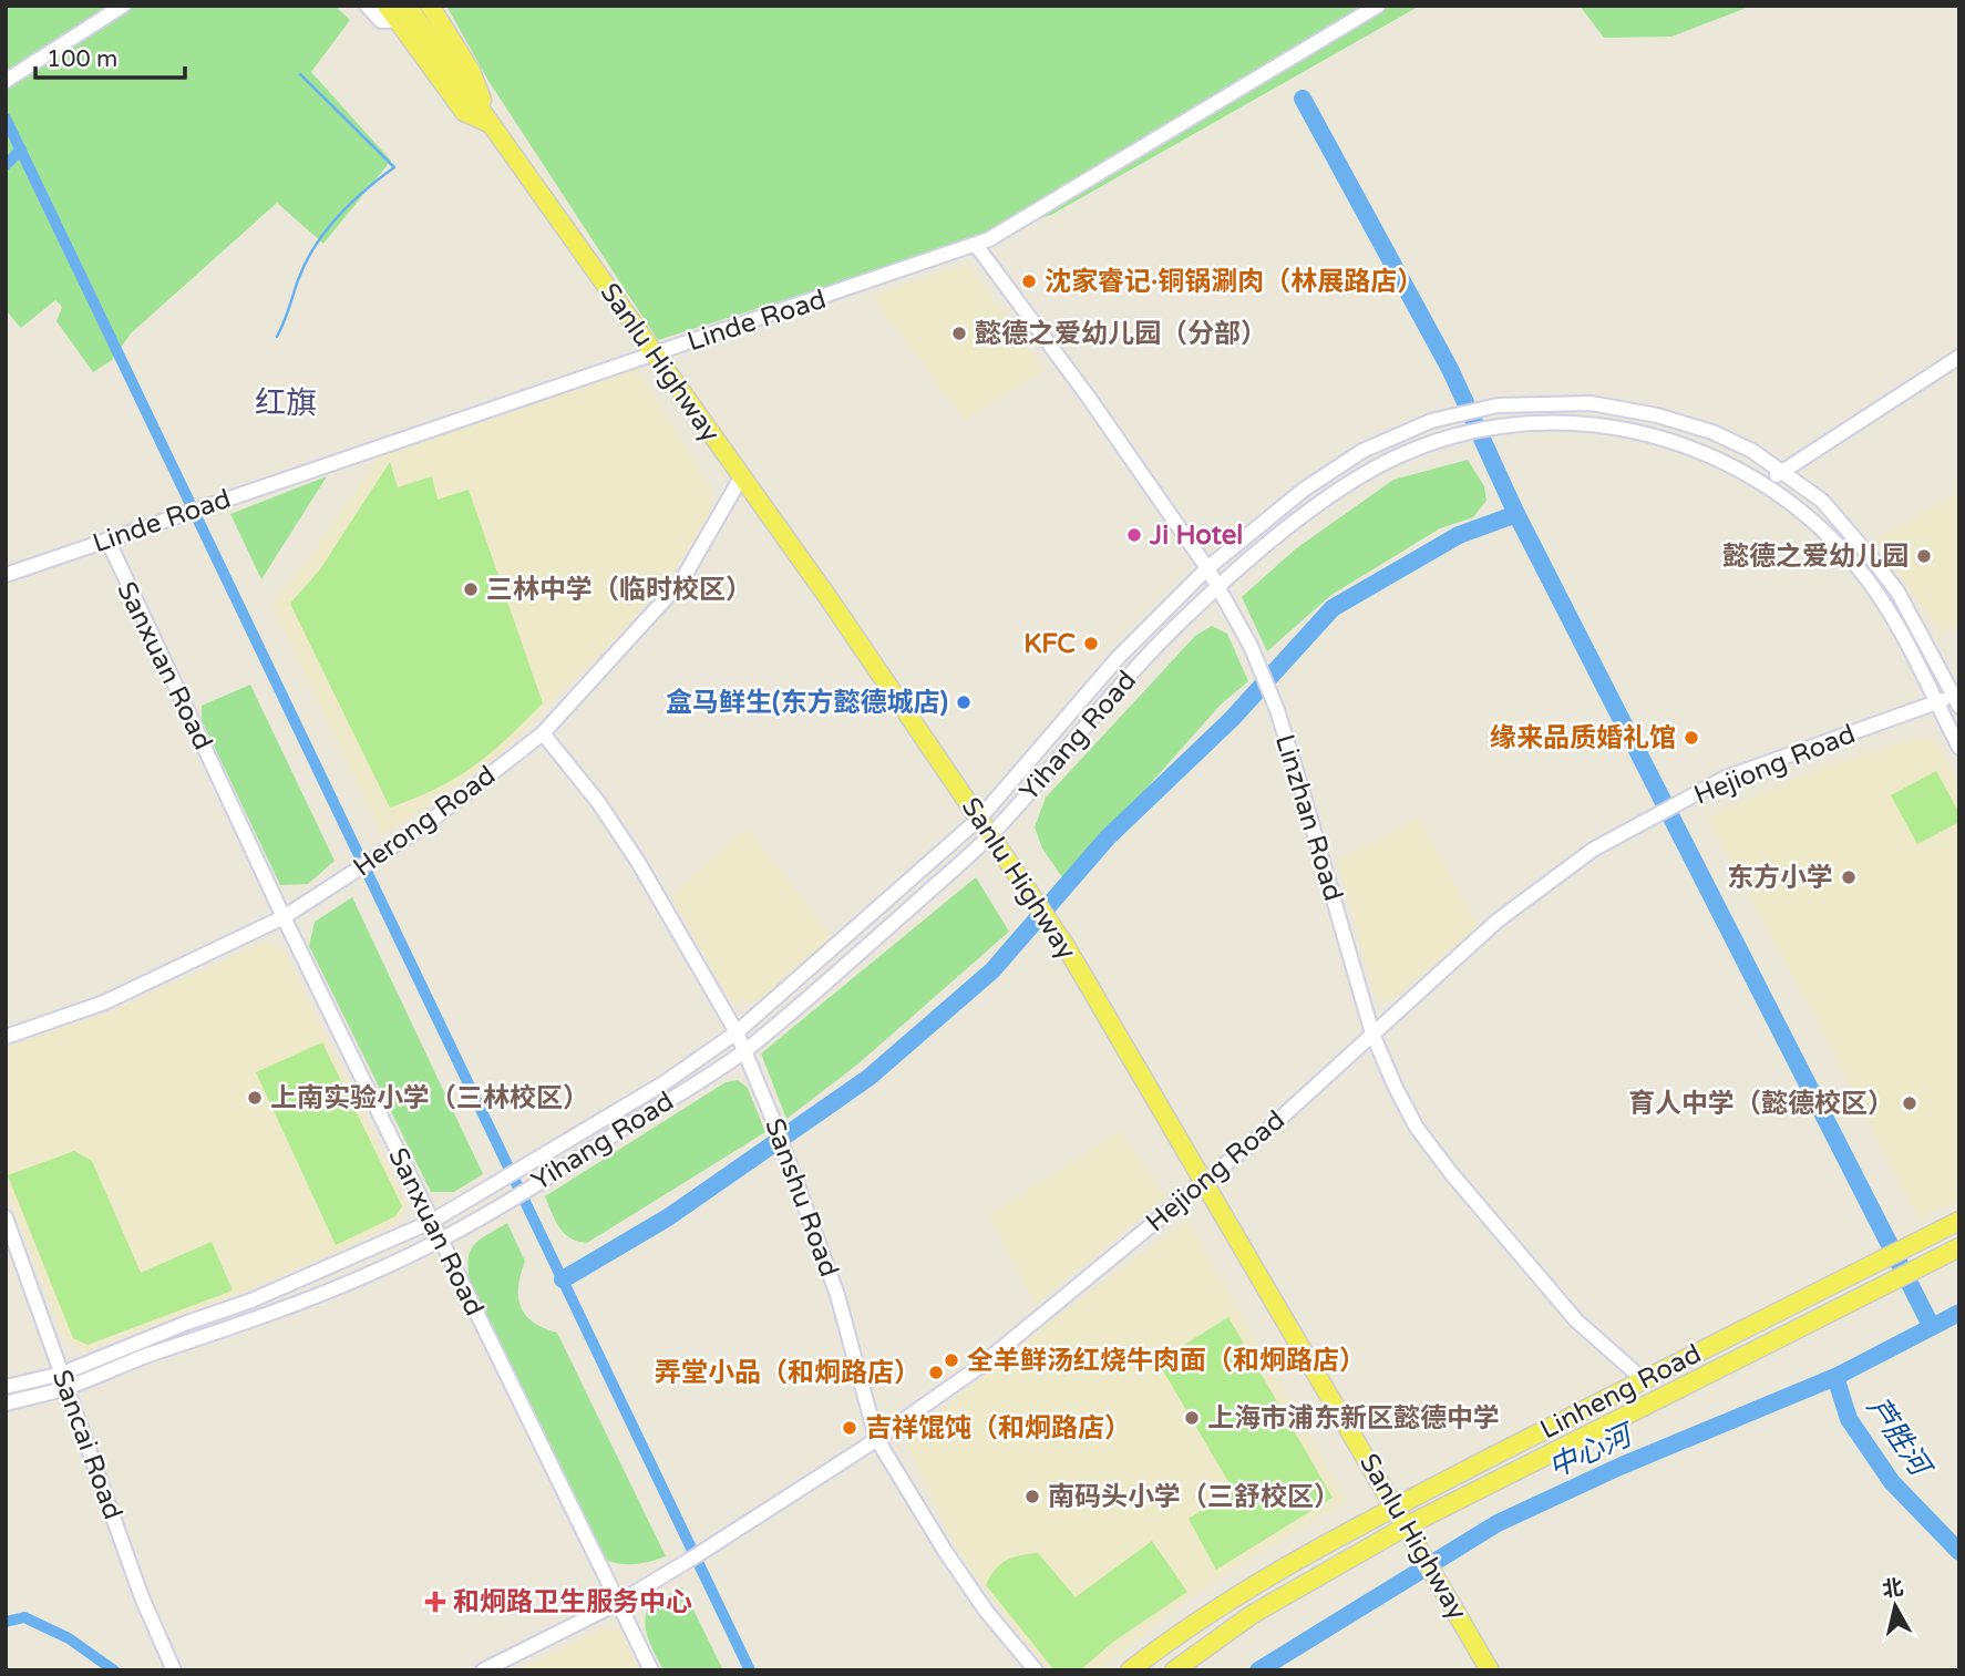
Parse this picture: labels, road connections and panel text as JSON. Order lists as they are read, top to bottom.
{
  "streets": {
    "main road": ["Sanlu Highway", "Linheng Road"],
    "street": [
      "Linde Road",
      "Sanxuan Road",
      "Yihang Road",
      "Hejiong Road",
      "Linzhan Road",
      "Herong Road",
      "Sanshu Road",
      "Sancai Road"
    ]
  },
  "crossings": [
    ["Linde Road", "Sanlu Highway"],
    ["Linde Road", "Sanxuan Road"],
    ["Linde Road", "Linzhan Road"],
    ["Sanlu Highway", "Yihang Road"],
    ["Sanlu Highway", "Hejiong Road"],
    ["Sanlu Highway", "Herong Road"],
    ["Sanlu Highway", "Linheng Road"],
    ["Sanxuan Road", "Yihang Road"],
    ["Sanxuan Road", "Hejiong Road"],
    ["Sanxuan Road", "Herong Road"],
    ["Yihang Road", "Hejiong Road"],
    ["Yihang Road", "Linzhan Road"],
    ["Yihang Road", "Sanshu Road"],
    ["Yihang Road", "Sancai Road"],
    ["Hejiong Road", "Linzhan Road"],
    ["Hejiong Road", "Sanshu Road"],
    ["Linzhan Road", "Linheng Road"],
    ["Herong Road", "Sanshu Road"]
  ],
  "districts": ["红旗"],
  "water": ["芦胜河", "中心河"],
  "places": {
    "other": [
      "沈家睿记·铜锅涮肉（林展路店）",
      "懿德之爱幼儿园（分部）",
      "Ji Hotel",
      "懿德之爱幼儿园",
      "三林中学（临时校区）",
      "KFC",
      "盒马鲜生(东方懿德城店)",
      "缘来品质婚礼馆",
      "东方小学",
      "上南实验小学（三林校区）",
      "育人中学（懿德校区）",
      "全羊鲜汤红烧牛肉面（和炯路店）",
      "弄堂小品（和炯路店）",
      "上海市浦东新区懿德中学",
      "吉祥馄饨（和炯路店）",
      "南码头小学（三舒校区）"
    ],
    "health": ["和炯路卫生服务中心"]
  },
  "scale_bar": "100 m",
  "north": "top"
}
